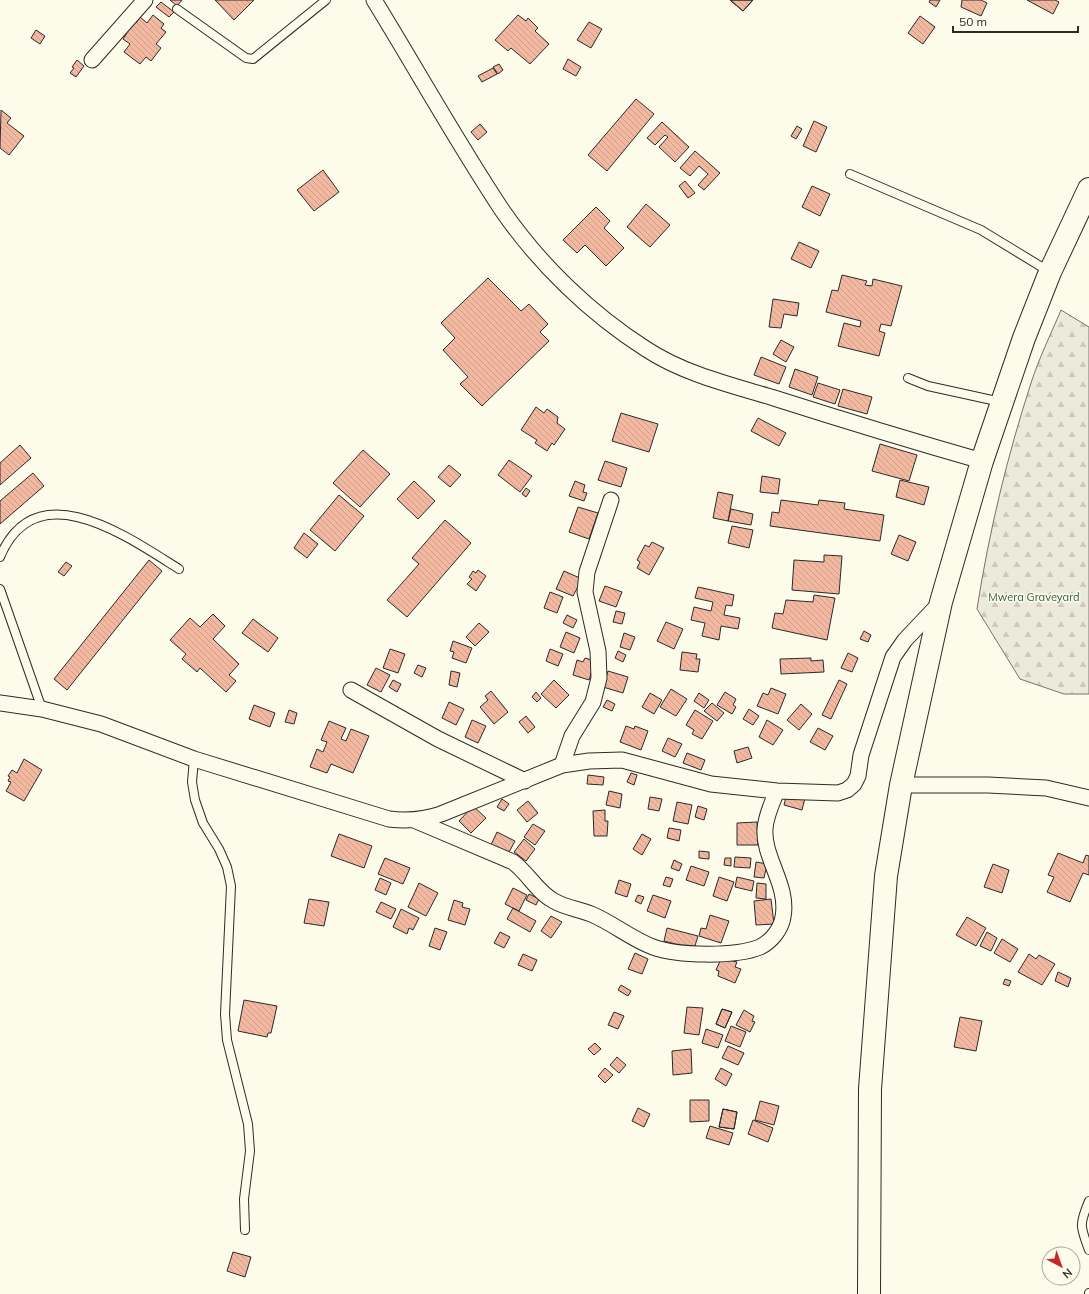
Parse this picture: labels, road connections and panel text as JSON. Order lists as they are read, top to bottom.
{
  "parks": ["Mwera Graveyard"],
  "scale_bar": "50 m",
  "north": "bottom right"
}
